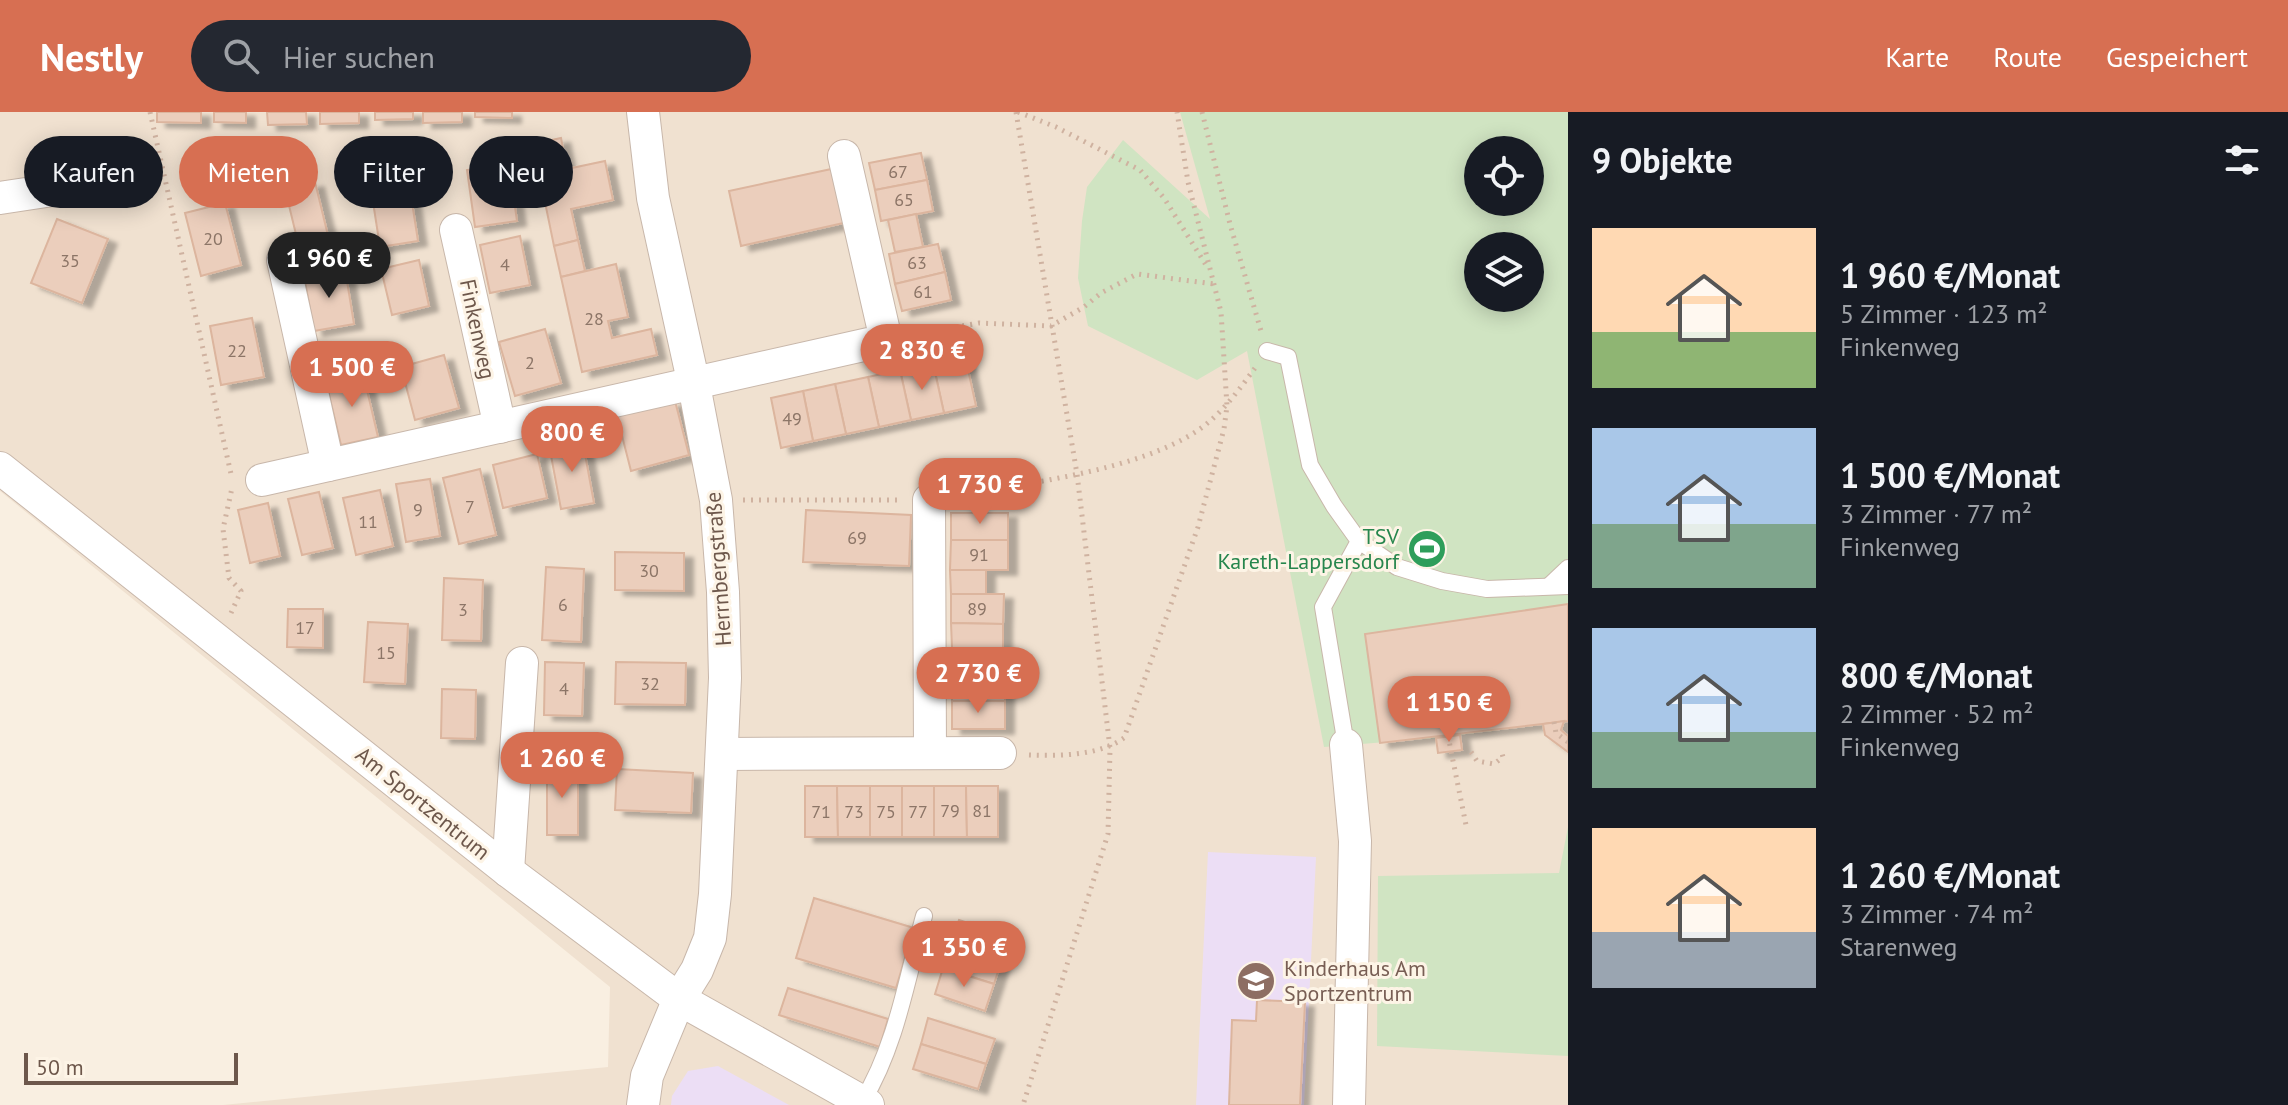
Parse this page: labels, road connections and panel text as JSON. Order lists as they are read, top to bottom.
{
  "streets": {
    "street": ["Finkenweg", "Herrnbergstraße", "Am Sportzentrum"]
  },
  "crossings": [
    ["Herrnbergstraße", "Am Sportzentrum"]
  ],
  "places": {
    "sports": ["TSV Kareth-Lappersdorf"],
    "school or university": ["Kinderhaus Am Sportzentrum"]
  },
  "house_numbers": [
    "67",
    "65",
    "20",
    "35",
    "63",
    "4",
    "61",
    "28",
    "22",
    "2",
    "49",
    "7",
    "9",
    "11",
    "69",
    "91",
    "30",
    "6",
    "89",
    "3",
    "17",
    "15",
    "32",
    "4",
    "79",
    "81",
    "71",
    "73",
    "75",
    "77"
  ],
  "scale_bar": "50 m",
  "page": {
    "header": "Nestly",
    "search": "Hier suchen",
    "nav": ["Karte", "Route", "Gespeichert"],
    "heading": "9 Objekte",
    "chip": [
      "Kaufen",
      "Mieten",
      "Filter",
      "Neu"
    ],
    "list": [
      {
        "name": "1 960 €/Monat",
        "note": "5 Zimmer · 123 m² · Finkenweg"
      },
      {
        "name": "1 500 €/Monat",
        "note": "3 Zimmer · 77 m² · Finkenweg"
      },
      {
        "name": "800 €/Monat",
        "note": "2 Zimmer · 52 m² · Finkenweg"
      },
      {
        "name": "1 260 €/Monat",
        "note": "3 Zimmer · 74 m² · Starenweg"
      }
    ],
    "price": [
      "1 960 €",
      "2 830 €",
      "1 500 €",
      "800 €",
      "1 730 €",
      "2 730 €",
      "1 150 €",
      "1 260 €",
      "1 350 €"
    ],
    "scale": "50 m"
  }
}
